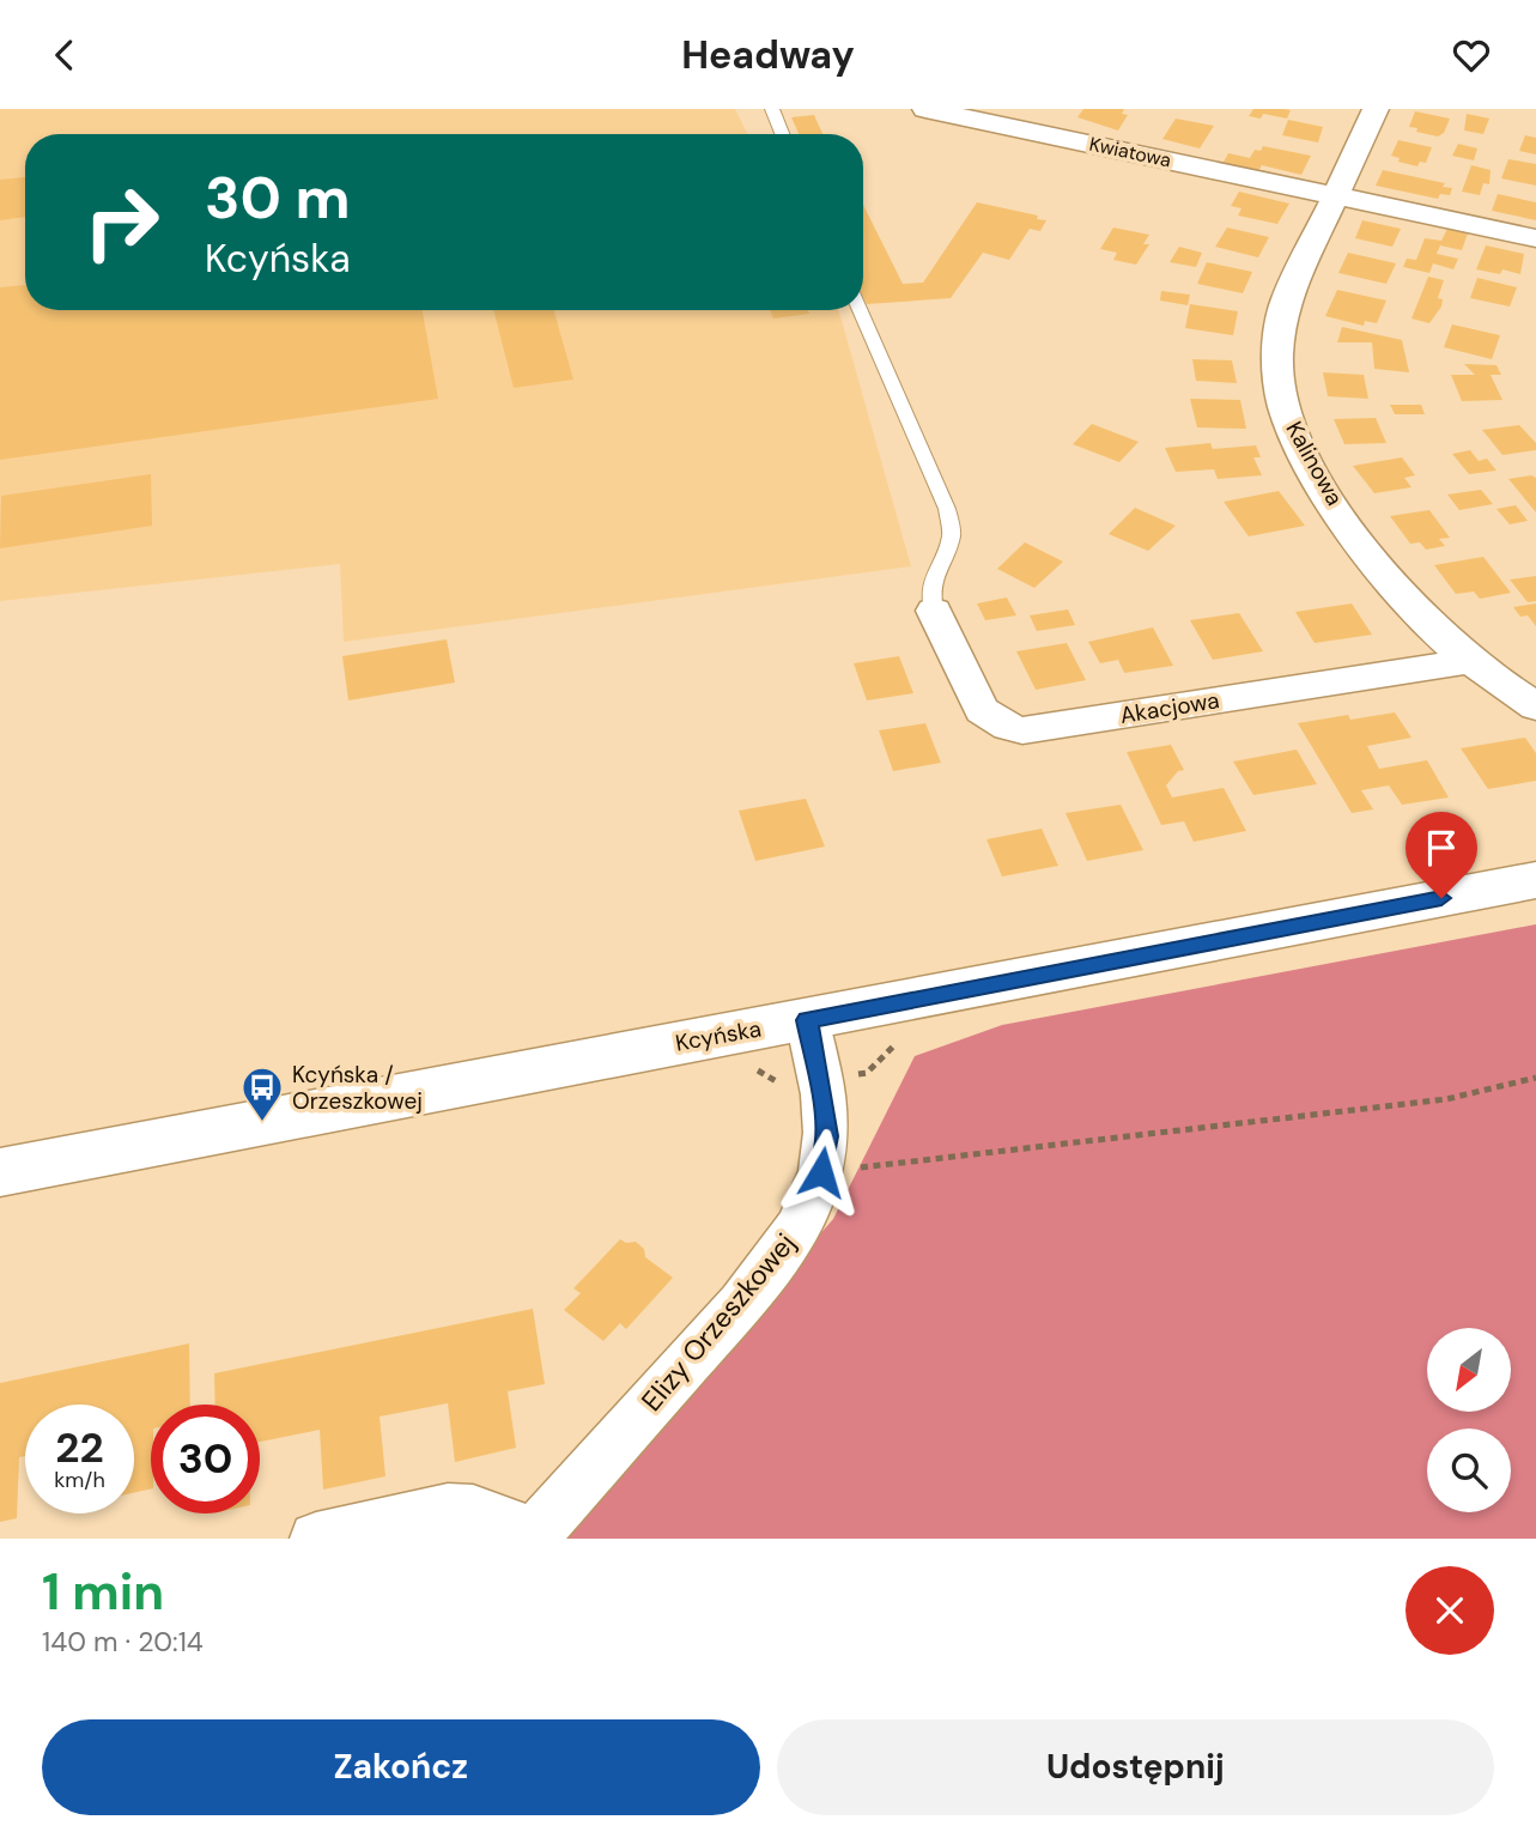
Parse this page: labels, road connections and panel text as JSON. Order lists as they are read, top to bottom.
{
  "streets": {
    "street": [
      "Kwiatowa",
      "Kalinowa",
      "Akacjowa",
      "Kcyńska",
      "Elizy Orzeszkowej"
    ]
  },
  "crossings": [
    ["Kwiatowa", "Kalinowa"],
    ["Kalinowa", "Akacjowa"],
    ["Kcyńska", "Elizy Orzeszkowej"]
  ],
  "places": {
    "bus stop": ["Kcyńska / Orzeszkowej"]
  },
  "north": "bottom left",
  "page": {
    "header": "Headway",
    "turn": ["30 m", "Kcyńska"],
    "speed": "22 km/h",
    "limit": "30",
    "heading": ["1 min", "140 m · 20:14"],
    "buttons": ["Zakończ", "Udostępnij"]
  }
}
